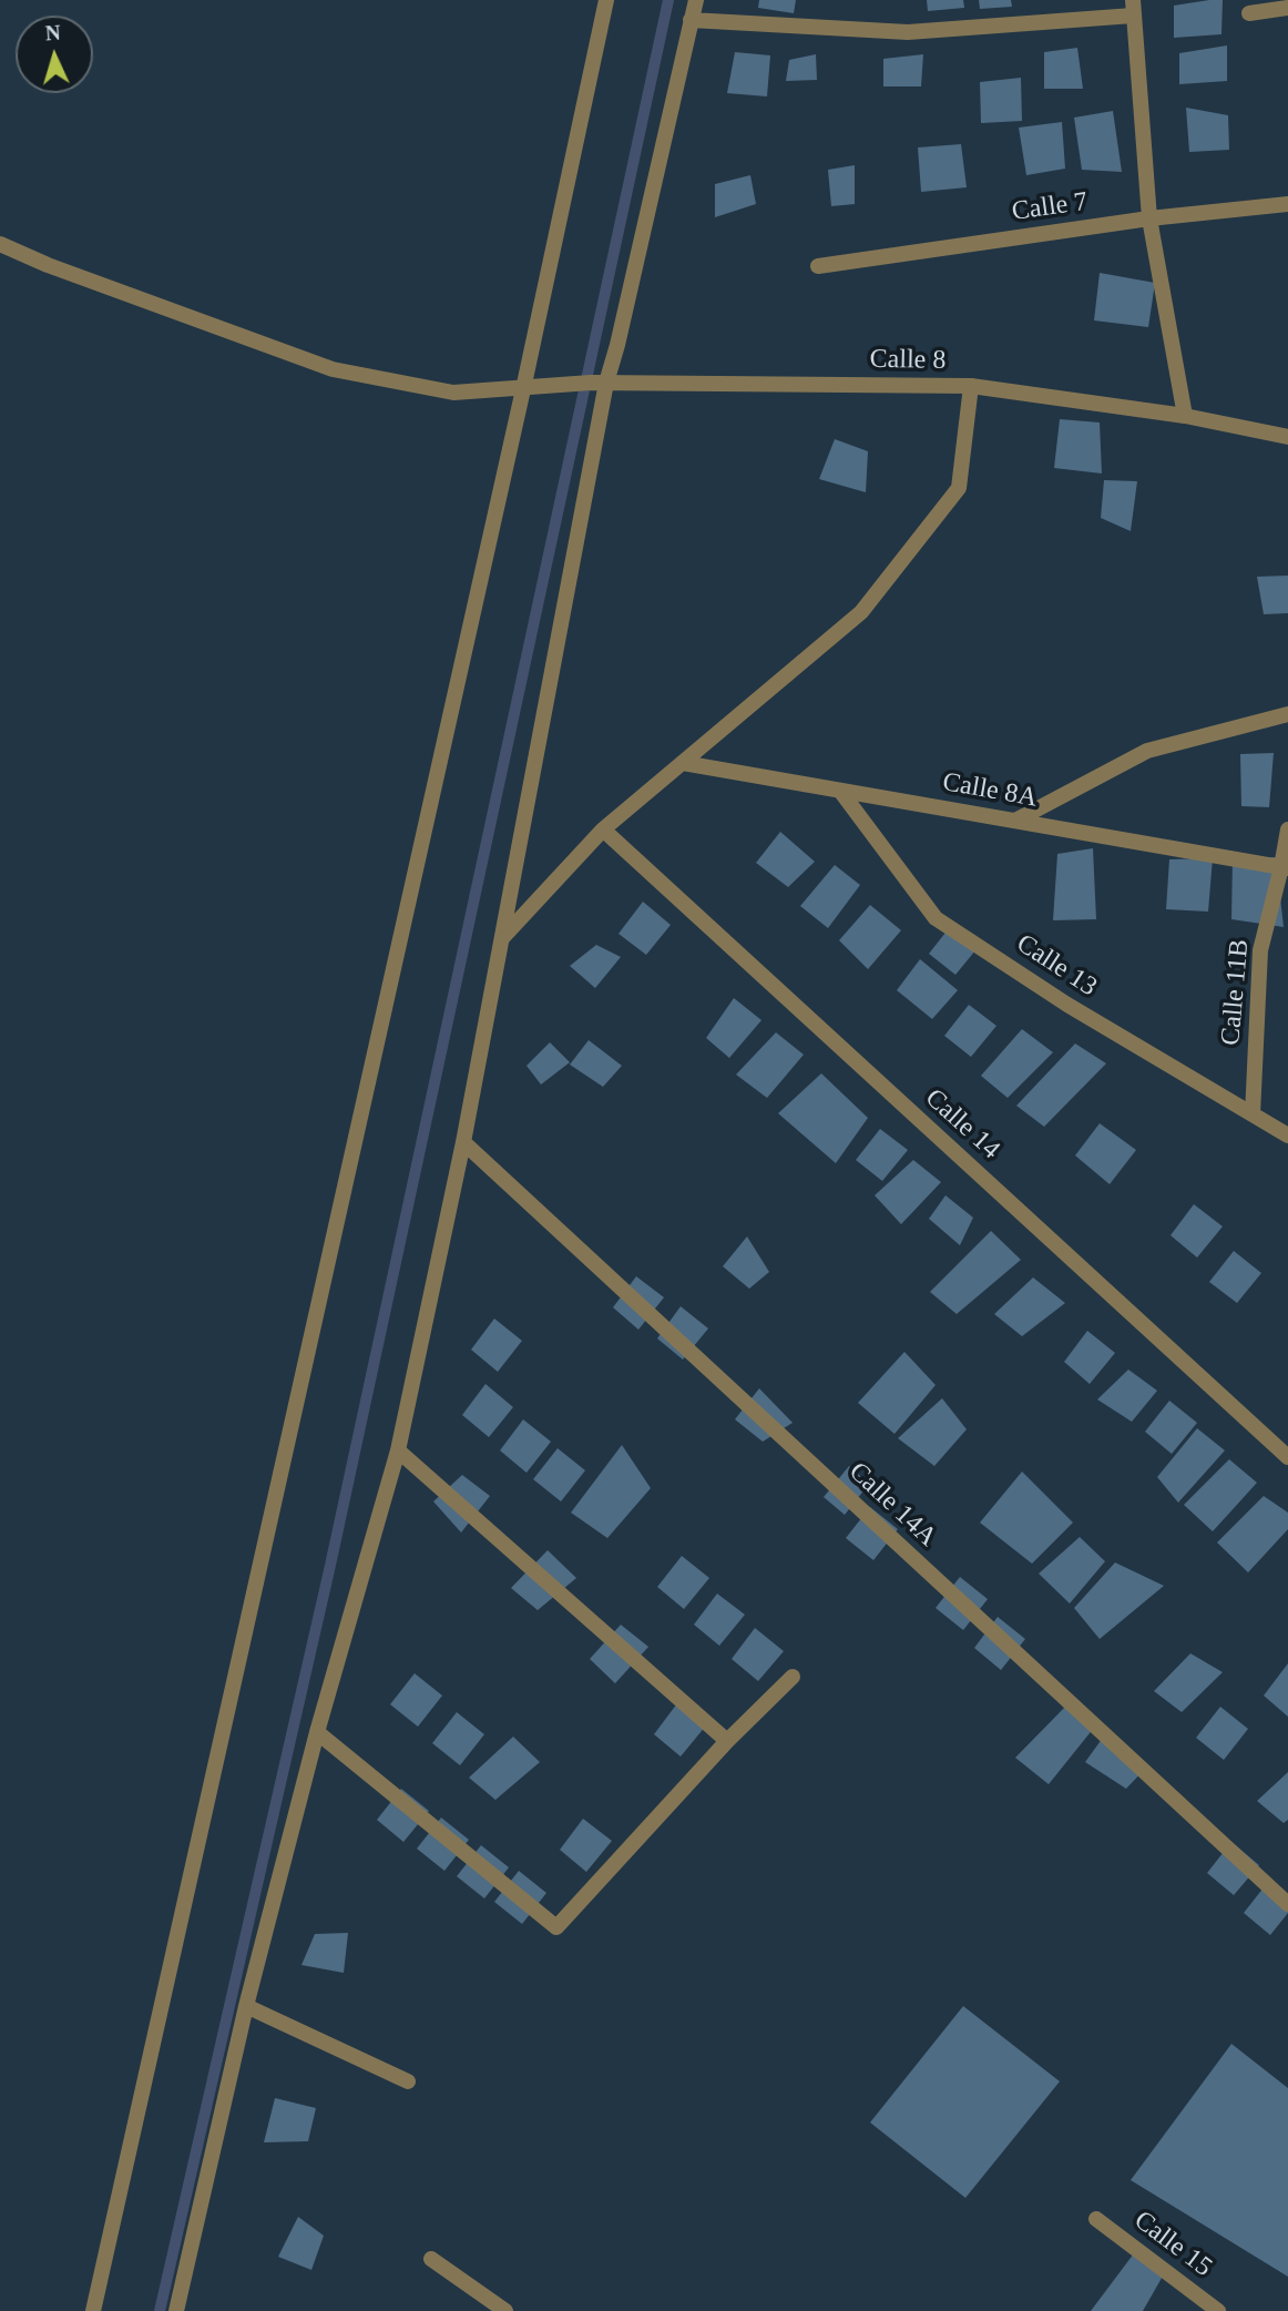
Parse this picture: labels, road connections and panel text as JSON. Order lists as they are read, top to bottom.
{
  "streets": {
    "street": [
      "Calle 7",
      "Calle 8",
      "Calle 8A",
      "Calle 13",
      "Calle 11B",
      "Calle 14",
      "Calle 14A",
      "Calle 15"
    ]
  },
  "crossings": [
    ["Calle 8A", "Calle 13"],
    ["Calle 8A", "Calle 11B"],
    ["Calle 13", "Calle 11B"]
  ],
  "north": "top"
}
